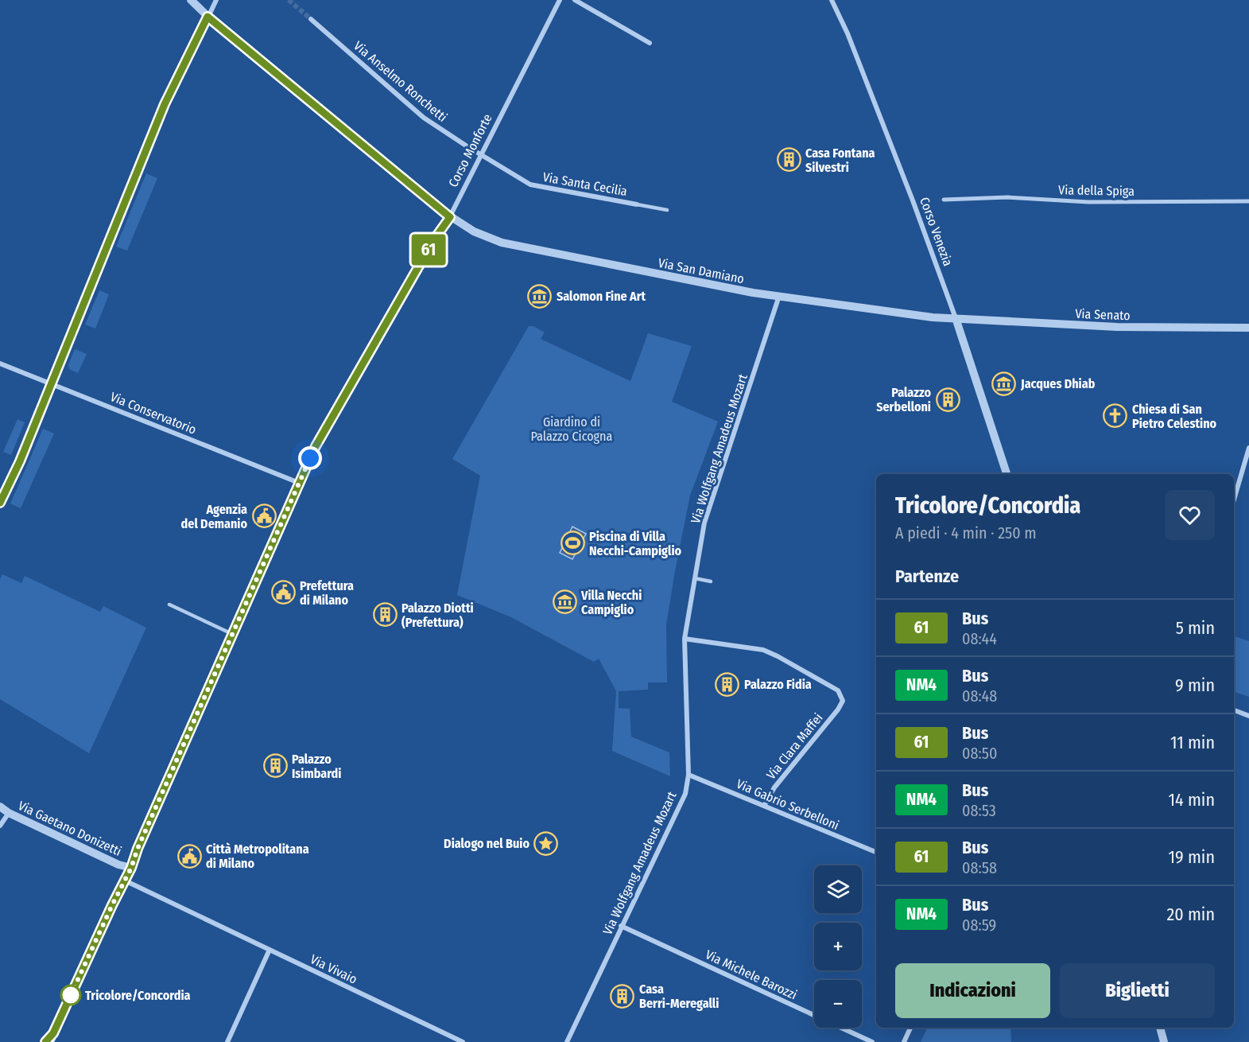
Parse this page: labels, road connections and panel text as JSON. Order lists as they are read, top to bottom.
{
  "streets": {
    "street": [
      "Via Anselmo Ronchetti",
      "Corso Monforte",
      "Via Santa Cecilia",
      "Via della Spiga",
      "Corso Venezia",
      "Via San Damiano",
      "Via Senato",
      "Via Conservatorio",
      "Via Wolfgang Amadeus Mozart",
      "Via Clara Maffei",
      "Via Gabrio Serbelloni",
      "Via Gaetano Donizetti",
      "Via Vivaio",
      "Via Michele Barozzi"
    ]
  },
  "crossings": [
    ["Via Anselmo Ronchetti", "Corso Monforte"],
    ["Via Anselmo Ronchetti", "Via Santa Cecilia"],
    ["Corso Monforte", "Via Santa Cecilia"],
    ["Corso Monforte", "Via San Damiano"],
    ["Corso Monforte", "Via Conservatorio"],
    ["Corso Monforte", "Via Gaetano Donizetti"],
    ["Corso Monforte", "Via Vivaio"],
    ["Corso Venezia", "Via San Damiano"],
    ["Corso Venezia", "Via Senato"],
    ["Via San Damiano", "Via Senato"],
    ["Via San Damiano", "Via Wolfgang Amadeus Mozart"],
    ["Via Wolfgang Amadeus Mozart", "Via Clara Maffei"],
    ["Via Wolfgang Amadeus Mozart", "Via Gabrio Serbelloni"],
    ["Via Wolfgang Amadeus Mozart", "Via Michele Barozzi"],
    ["Via Clara Maffei", "Via Gabrio Serbelloni"]
  ],
  "parks": ["Giardino di Palazzo Cicogna"],
  "places": {
    "building": [
      "Casa Fontana Silvestri",
      "Palazzo Serbelloni",
      "Palazzo Diotti (Prefettura)",
      "Palazzo Fidia",
      "Palazzo Isimbardi",
      "Casa Berri-Meregalli"
    ],
    "museum": ["Salomon Fine Art", "Jacques Dhiab", "Villa Necchi Campiglio"],
    "church": ["Chiesa di San Pietro Celestino"],
    "public building": ["Agenzia del Demanio", "Prefettura di Milano", "Città Metropolitana di Milano"],
    "sports": ["Piscina di Villa Necchi-Campiglio"],
    "place": ["Dialogo nel Buio"],
    "other": ["Tricolore/Concordia"]
  },
  "lines": ["bus line 61"],
  "page": {
    "on_map": "61",
    "heading": [
      ["Tricolore/Concordia", "A piedi · 4 min · 250 m"],
      "Partenze"
    ],
    "list": [
      {
        "mark": "61",
        "name": "Bus",
        "note": "08:44",
        "value": "5 min"
      },
      {
        "mark": "NM4",
        "name": "Bus",
        "note": "08:48",
        "value": "9 min"
      },
      {
        "mark": "61",
        "name": "Bus",
        "note": "08:50",
        "value": "11 min"
      },
      {
        "mark": "NM4",
        "name": "Bus",
        "note": "08:53",
        "value": "14 min"
      },
      {
        "mark": "61",
        "name": "Bus",
        "note": "08:58",
        "value": "19 min"
      },
      {
        "mark": "NM4",
        "name": "Bus",
        "note": "08:59",
        "value": "20 min"
      }
    ],
    "map_buttons": ["+", "−"],
    "buttons": ["Indicazioni", "Biglietti"]
  }
}
